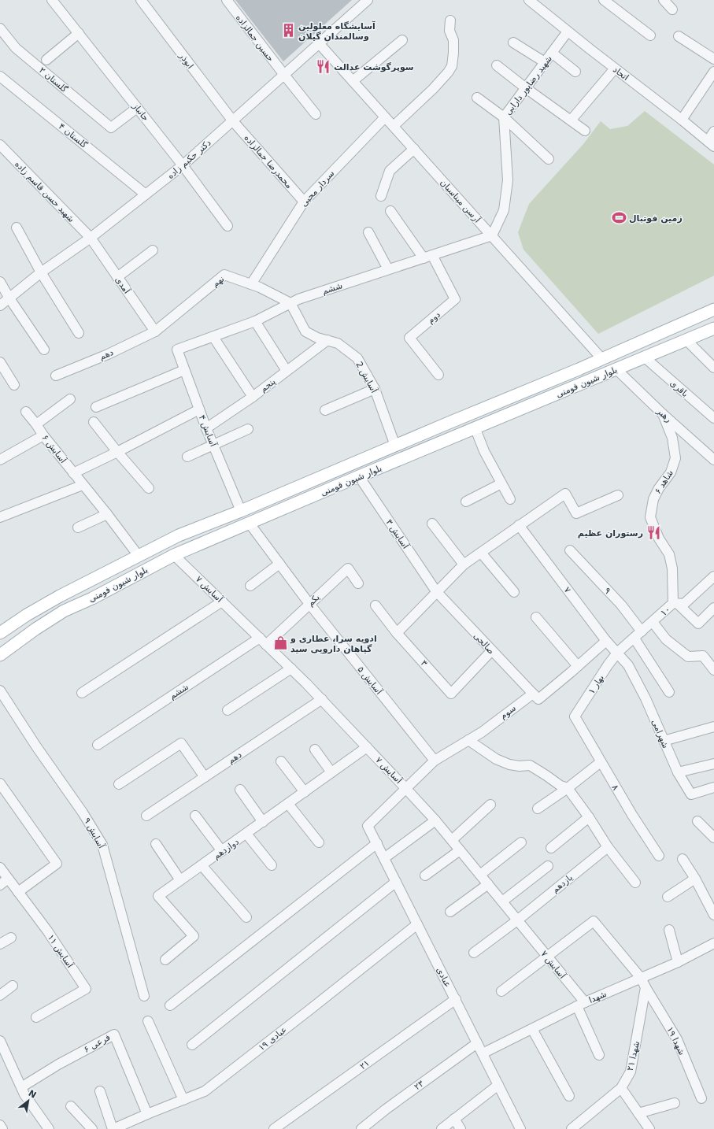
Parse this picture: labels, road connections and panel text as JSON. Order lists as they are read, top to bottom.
{
  "streets": {
    "main road": ["بلوار شیون فومنی"],
    "street": [
      "حسین جمالزاده",
      "ابوذر",
      "اتحاد",
      "گلستان ۲",
      "شهید رضاپور دارابی",
      "جانباز",
      "گلستان ۴",
      "دکتر حکیم زاده",
      "محمدرضا جمالزاده",
      "سردار محبی",
      "شهید حسن قاسم زاده",
      "آرسن میناسیان",
      "نهم",
      "آمدی",
      "ششم",
      "دوم",
      "دهم",
      "آسایش 2",
      "پنجم",
      "باقری",
      "رهبر",
      "آسایش ۴",
      "آسایش ۶",
      "شاهد ۶",
      "آسایش ۳",
      "آسایش ۷",
      "۷",
      "۹",
      "یکم",
      "۱۰",
      "صالحی",
      "۳",
      "آسایش ۵",
      "بهار ۱",
      "سوم",
      "شهرامی",
      "۸",
      "آسایش ۹",
      "دوازدهم",
      "یازدهم",
      "آسایش ۱۱",
      "عبادی",
      "شهدا",
      "عبادی ۱۹",
      "شهدا ۱۹",
      "فرعی ۶",
      "شهدا ۲۱",
      "۲۱",
      "۲۳"
    ]
  },
  "crossings": [
    ["حسین جمالزاده", "دکتر حکیم زاده"],
    ["ابوذر", "دکتر حکیم زاده"],
    ["ابوذر", "محمدرضا جمالزاده"],
    ["اتحاد", "شهید رضاپور دارابی"],
    ["گلستان ۲", "جانباز"],
    ["شهید رضاپور دارابی", "آرسن میناسیان"],
    ["شهید رضاپور دارابی", "ششم"],
    ["جانباز", "دکتر حکیم زاده"],
    ["گلستان ۴", "دکتر حکیم زاده"],
    ["دکتر حکیم زاده", "محمدرضا جمالزاده"],
    ["دکتر حکیم زاده", "شهید حسن قاسم زاده"],
    ["دکتر حکیم زاده", "آرسن میناسیان"],
    ["دکتر حکیم زاده", "آمدی"],
    ["محمدرضا جمالزاده", "سردار محبی"],
    ["سردار محبی", "آرسن میناسیان"],
    ["سردار محبی", "نهم"],
    ["شهید حسن قاسم زاده", "آمدی"],
    ["آرسن میناسیان", "ششم"],
    ["آرسن میناسیان", "بلوار شیون فومنی"],
    ["نهم", "آمدی"],
    ["نهم", "ششم"],
    ["نهم", "دهم"],
    ["نهم", "آسایش 2"],
    ["آمدی", "دهم"],
    ["ششم", "دوم"],
    ["ششم", "آسایش 2"],
    ["ششم", "آسایش ۴"],
    ["ششم", "آسایش ۷"],
    ["ششم", "یکم"],
    ["دهم", "آسایش ۷"],
    ["آسایش 2", "بلوار شیون فومنی"],
    ["آسایش 2", "پنجم"],
    ["بلوار شیون فومنی", "باقری"],
    ["بلوار شیون فومنی", "رهبر"],
    ["بلوار شیون فومنی", "آسایش ۴"],
    ["بلوار شیون فومنی", "آسایش ۶"],
    ["بلوار شیون فومنی", "آسایش ۳"],
    ["بلوار شیون فومنی", "آسایش ۷"],
    ["بلوار شیون فومنی", "آسایش ۵"],
    ["پنجم", "آسایش ۴"],
    ["رهبر", "شاهد ۶"],
    ["شاهد ۶", "۱۰"],
    ["آسایش ۳", "صالحی"],
    ["آسایش ۷", "یکم"],
    ["آسایش ۷", "سوم"],
    ["آسایش ۷", "دوازدهم"],
    ["آسایش ۷", "یازدهم"],
    ["آسایش ۷", "شهدا"],
    ["۷", "۱۰"],
    ["۷", "بهار ۱"],
    ["۷", "شهرامی"],
    ["۹", "۱۰"],
    ["یکم", "آسایش ۵"],
    ["۱۰", "بهار ۱"],
    ["۱۰", "شهرامی"],
    ["صالحی", "۳"],
    ["صالحی", "سوم"],
    ["آسایش ۵", "سوم"],
    ["بهار ۱", "شهرامی"],
    ["بهار ۱", "۸"],
    ["سوم", "عبادی"],
    ["عبادی", "شهدا"],
    ["عبادی", "عبادی ۱۹"],
    ["عبادی", "۲۱"],
    ["عبادی", "۲۳"],
    ["عبادی ۱۹", "فرعی ۶"],
    ["شهدا ۱۹", "شهدا ۲۱"]
  ],
  "places": {
    "building": ["آسایشگاه معلولین وسالمندان گیلان"],
    "restaurant": ["سوپرگوشت عدالت", "رستوران عظیم"],
    "sports": ["زمین فوتبال"],
    "shop": ["ادویه سرا، عطاری و گیاهان دارویی سید"]
  },
  "north": "top right"
}
